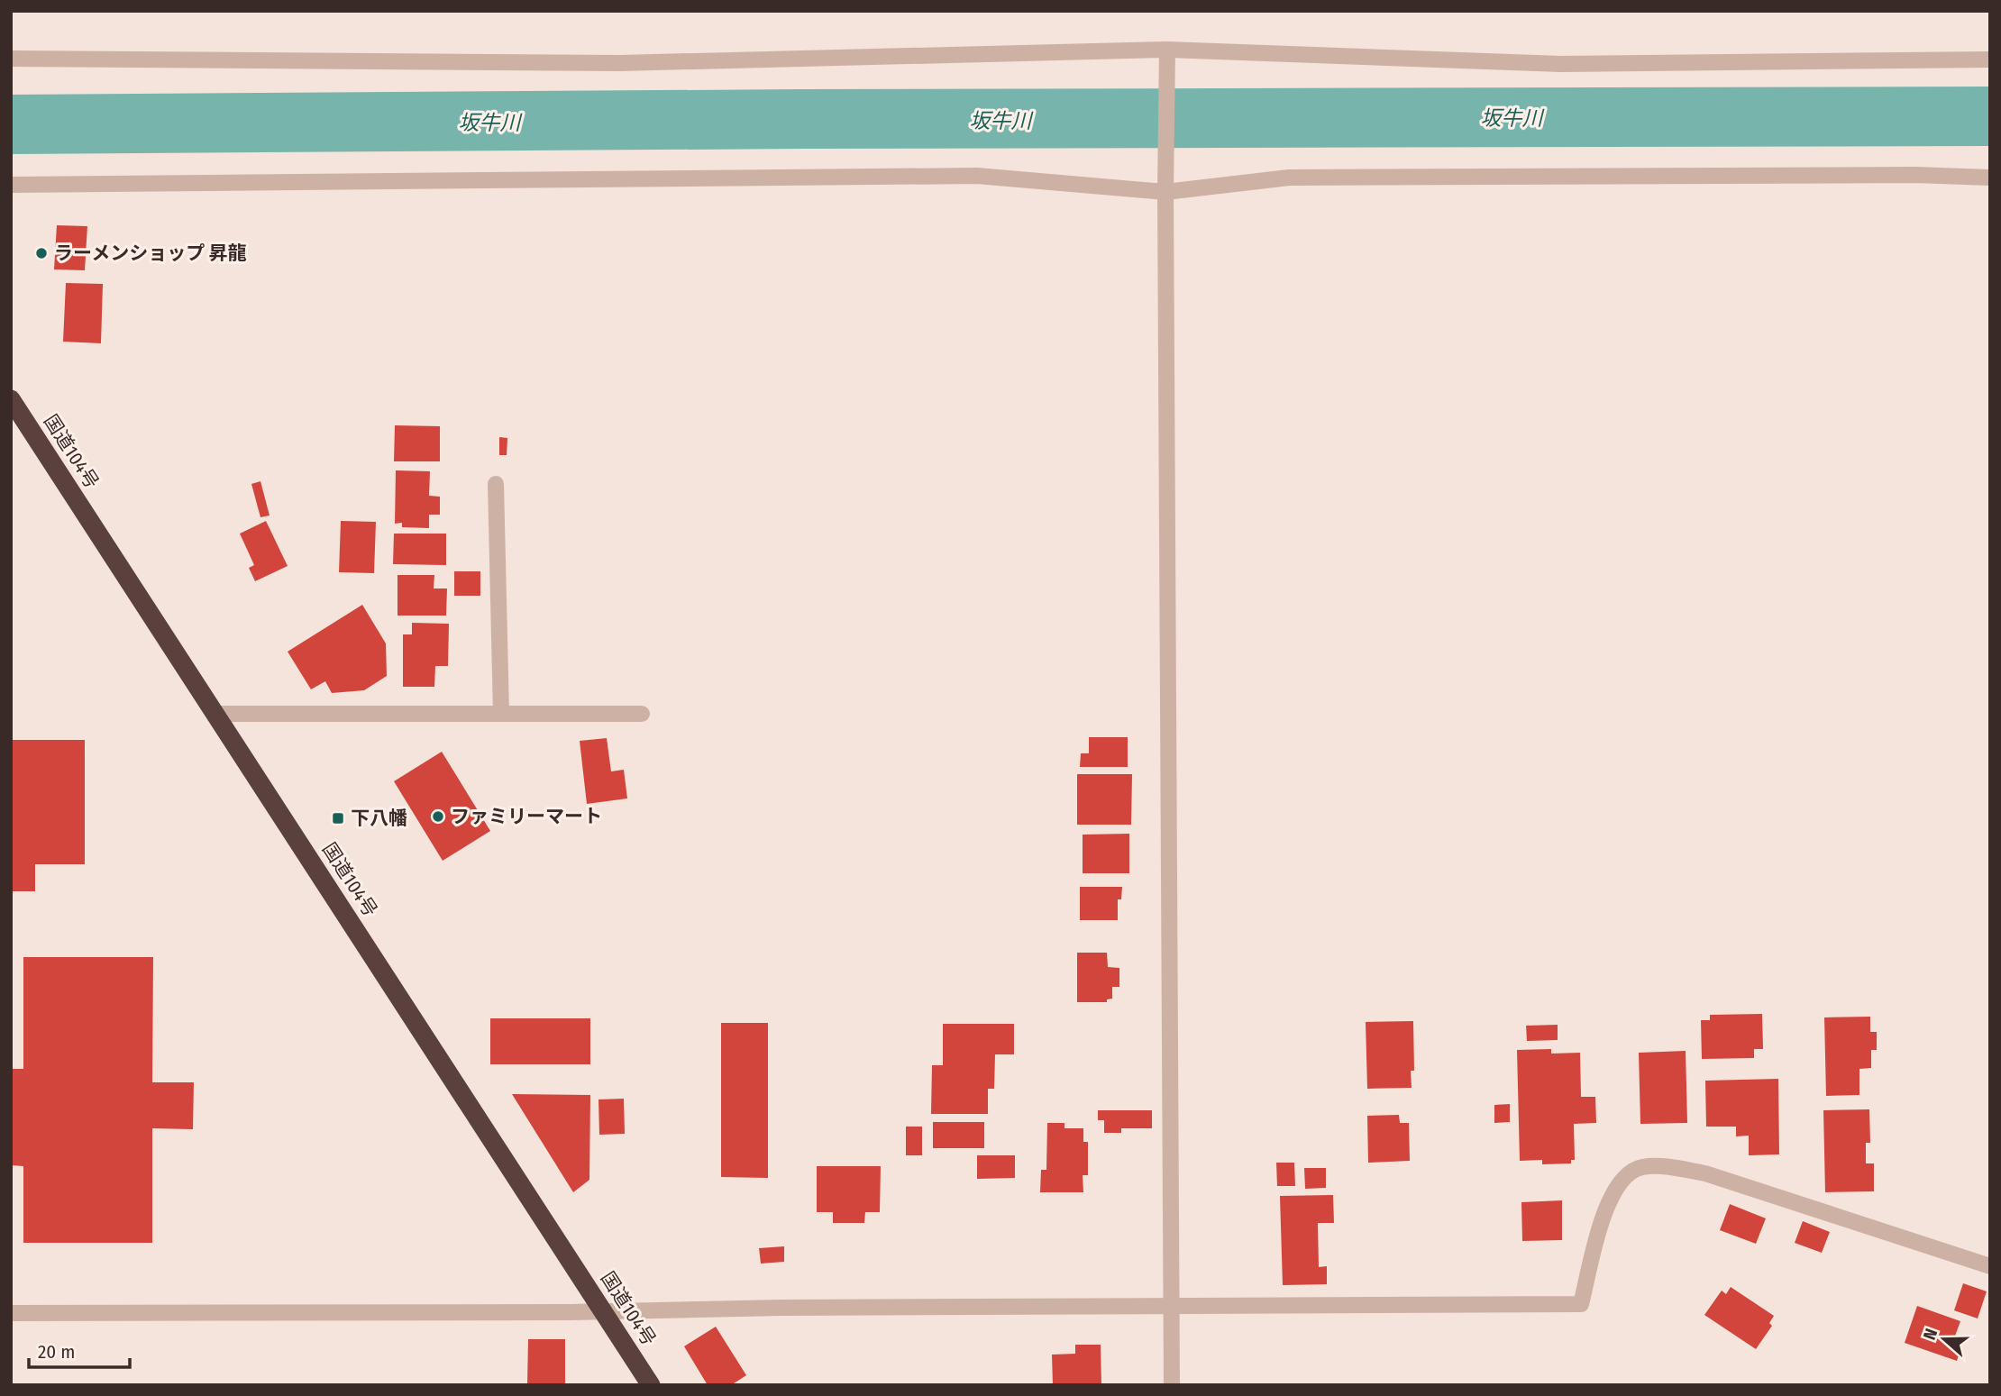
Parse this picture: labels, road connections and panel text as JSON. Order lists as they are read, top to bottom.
{
  "streets": {
    "highway": ["国道104号"]
  },
  "water": ["坂牛川"],
  "places": {
    "other": ["ラーメンショップ 昇龍", "ファミリーマート"],
    "transit": ["下八幡"]
  },
  "scale_bar": "20 m",
  "north": "left"
}
